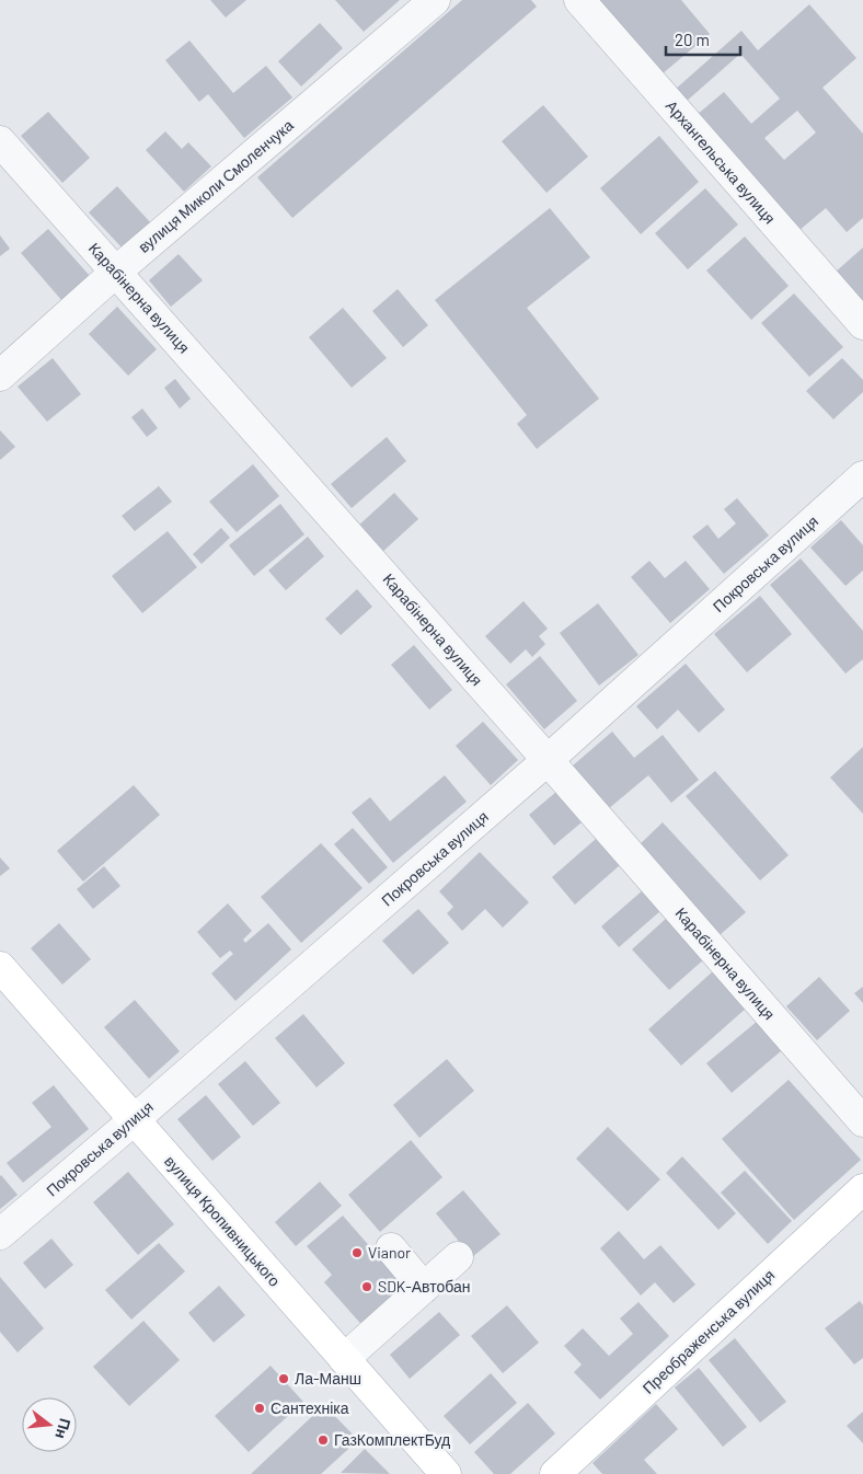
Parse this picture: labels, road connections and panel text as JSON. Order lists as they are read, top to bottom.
{
  "streets": {
    "main road": ["вулиця Кропивницького", "Преображенська вулиця"],
    "street": [
      "Архангельська вулиця",
      "вулиця Миколи Смоленчука",
      "Карабінерна вулиця",
      "Покровська вулиця"
    ]
  },
  "crossings": [
    ["вулиця Миколи Смоленчука", "Карабінерна вулиця"],
    ["Карабінерна вулиця", "Покровська вулиця"],
    ["Покровська вулиця", "вулиця Кропивницького"]
  ],
  "places": [
    "Vianor",
    "SDK-Автобан",
    "Ла-Манш",
    "Сантехніка",
    "ГазКомплектБуд"
  ],
  "scale_bar": "20 m",
  "north": "right"
}
